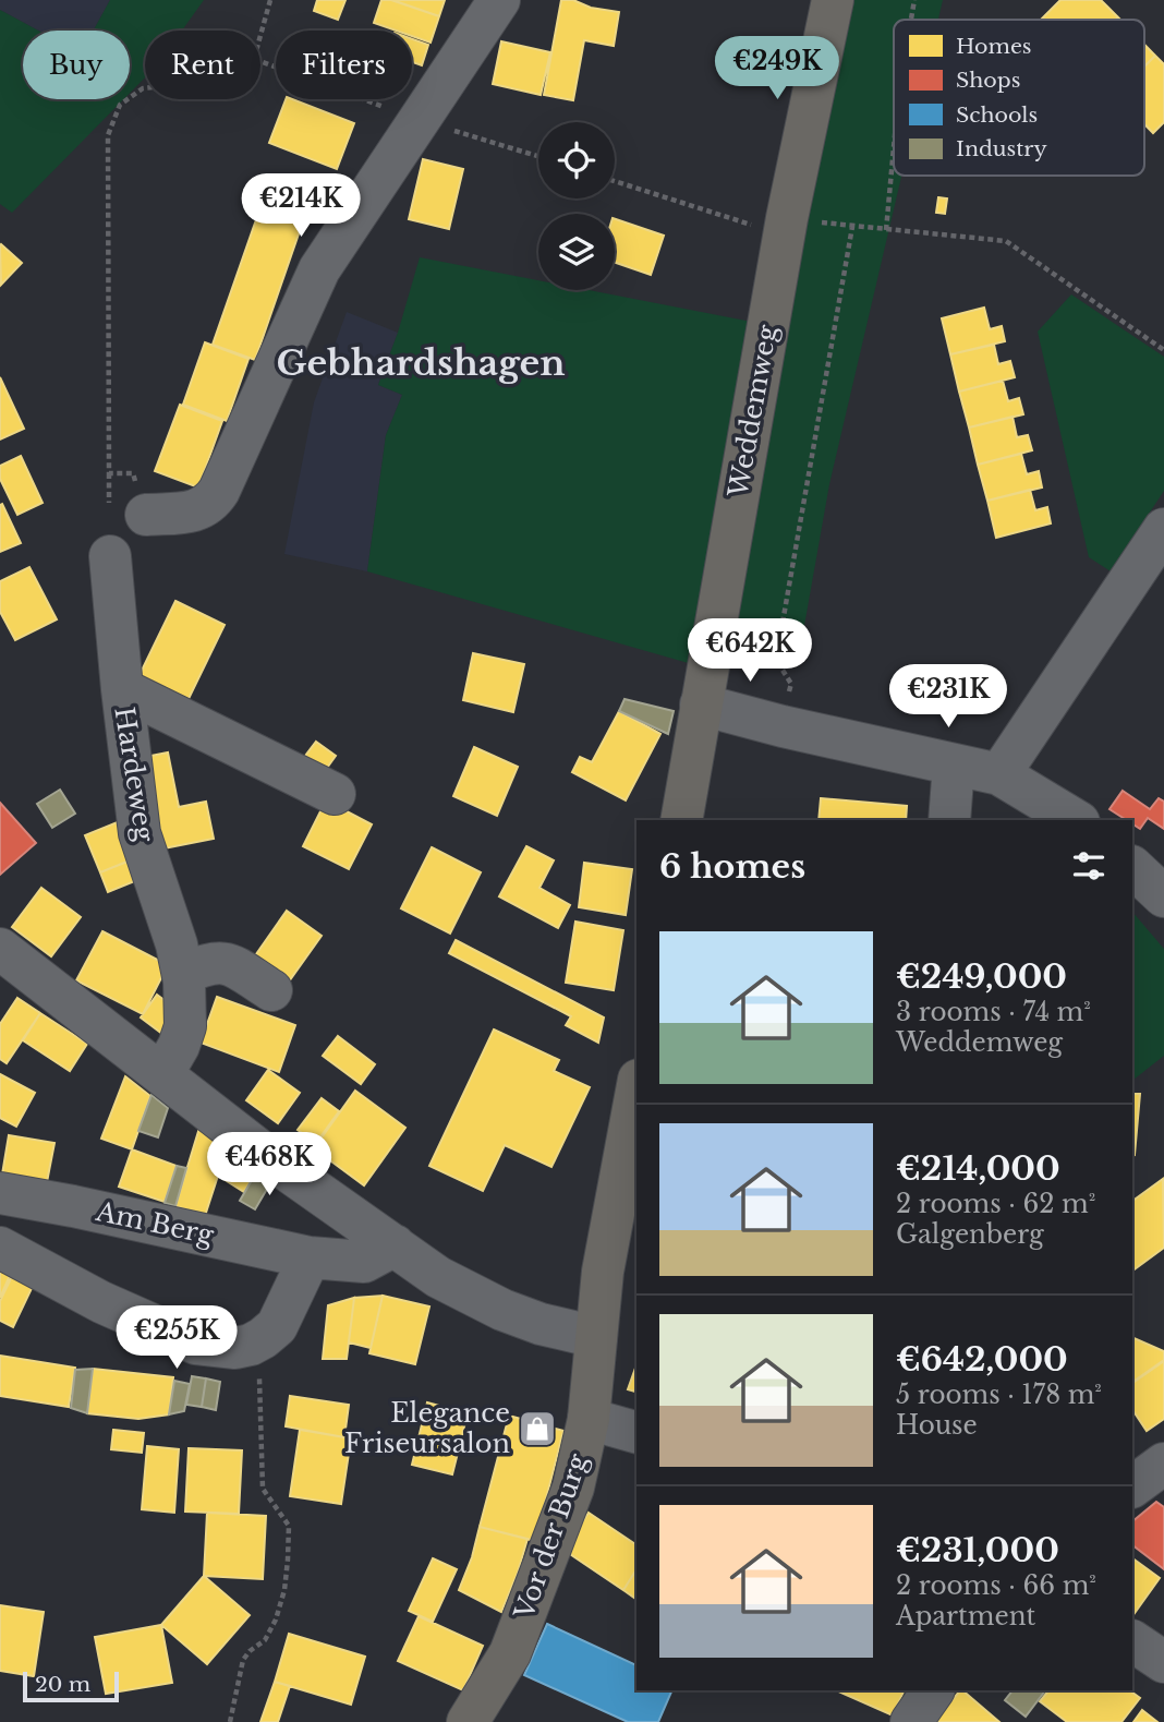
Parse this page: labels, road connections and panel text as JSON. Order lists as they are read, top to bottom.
{
  "streets": {
    "main road": ["Weddemweg", "Vor der Burg"],
    "street": ["Hardeweg", "Am Berg"]
  },
  "districts": ["Gebhardshagen"],
  "places": {
    "shop": ["Elegance Friseursalon"]
  },
  "legend": [
    "Homes",
    "Shops",
    "Schools",
    "Industry"
  ],
  "scale_bar": "20 m",
  "page": {
    "chip": ["Buy", "Rent", "Filters"],
    "price": [
      "€249K",
      "€214K",
      "€642K",
      "€231K",
      "€468K",
      "€255K"
    ],
    "heading": "6 homes",
    "list": [
      {
        "name": "€249,000",
        "note": "3 rooms · 74 m² · Weddemweg"
      },
      {
        "name": "€214,000",
        "note": "2 rooms · 62 m² · Galgenberg"
      },
      {
        "name": "€642,000",
        "note": "5 rooms · 178 m² · House"
      },
      {
        "name": "€231,000",
        "note": "2 rooms · 66 m² · Apartment"
      }
    ],
    "scale": "20 m"
  }
}
